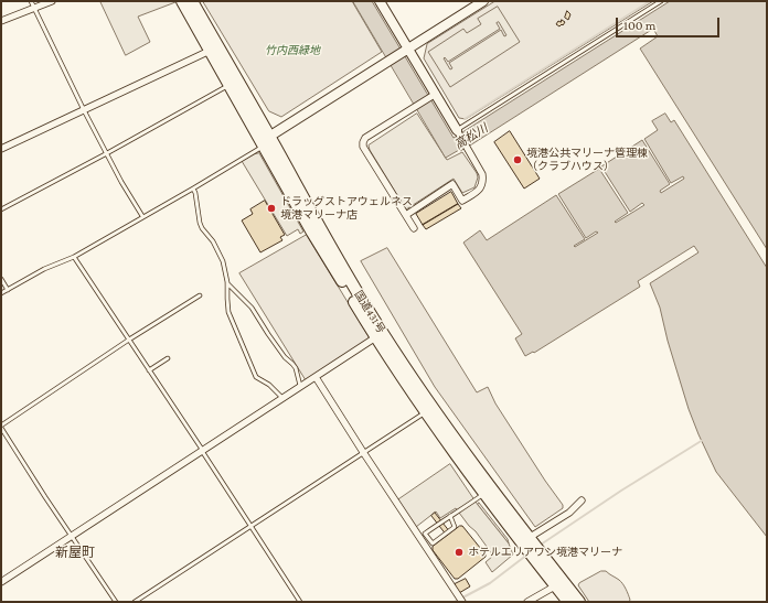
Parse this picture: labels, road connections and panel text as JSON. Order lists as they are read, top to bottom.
{
  "streets": {
    "highway": ["国道431号"]
  },
  "districts": ["新屋町"],
  "water": ["高松川"],
  "parks": ["竹内西緑地"],
  "places": ["境港公共マリーナ管理棟 （クラブハウス）", "ドラッグストアウェルネス 境港マリーナ店", "ホテルエリアワン境港マリーナ"],
  "scale_bar": "100 m"
}
